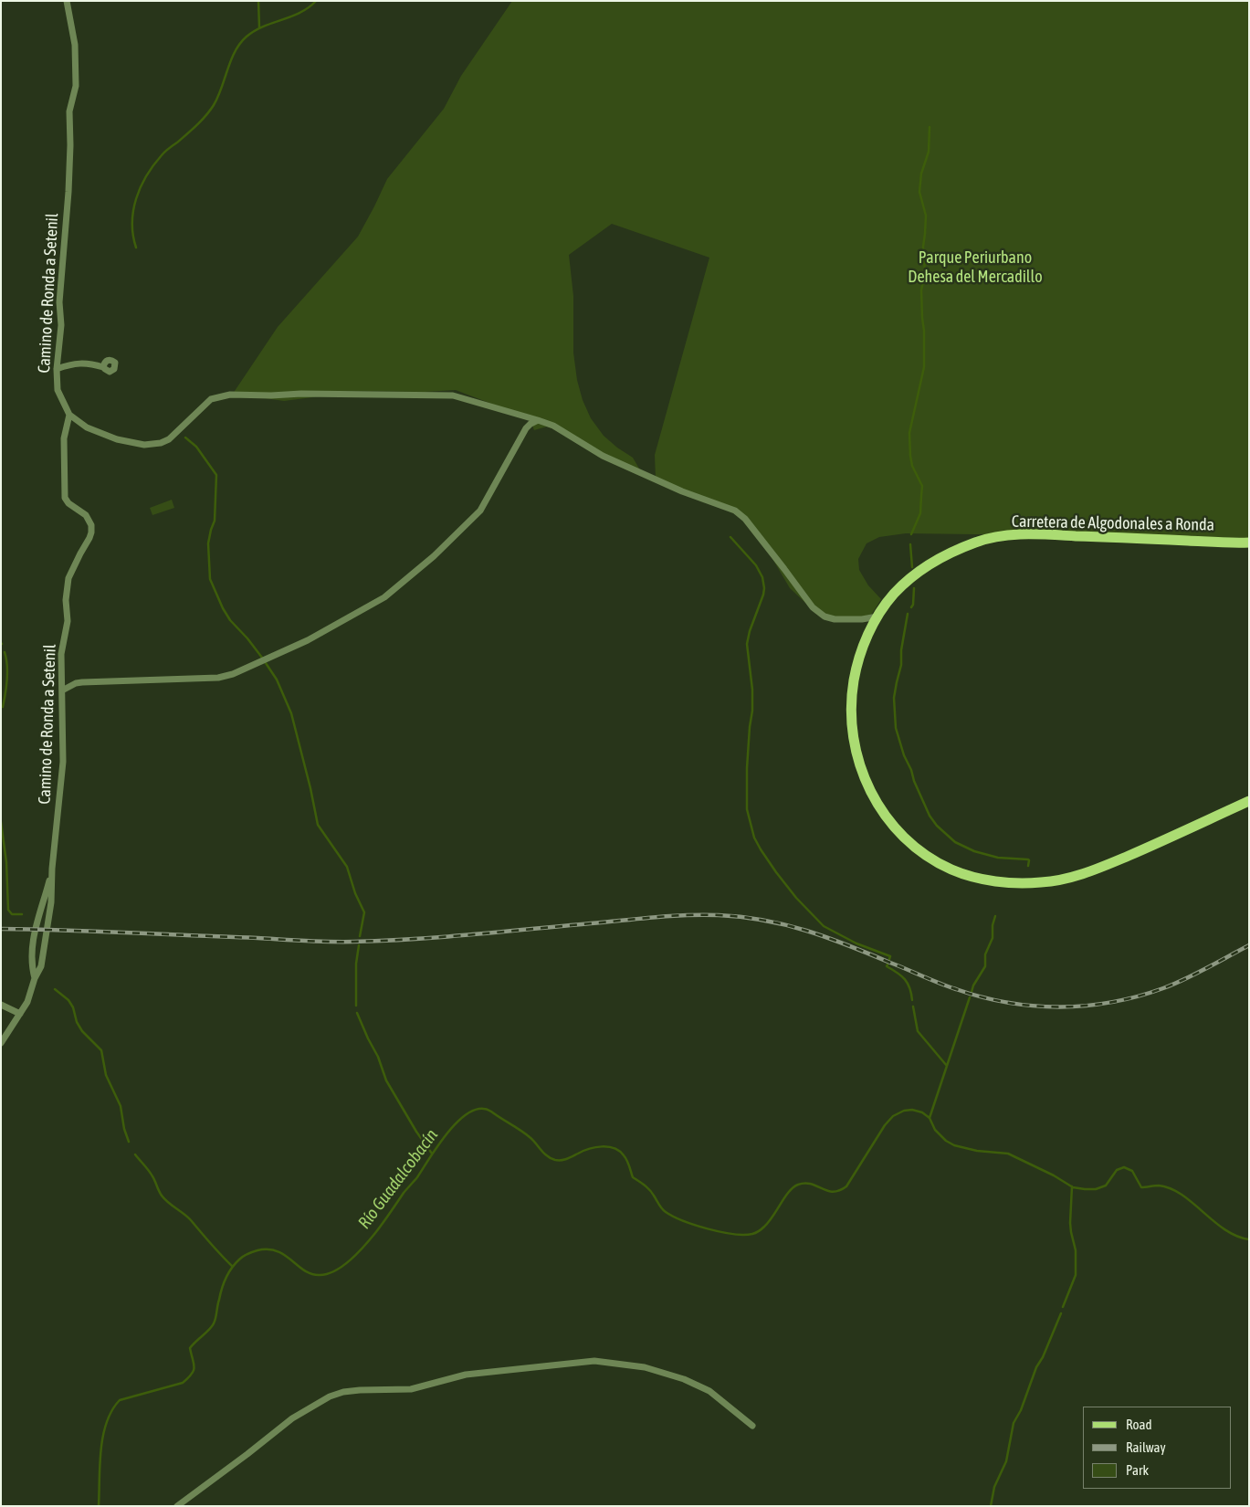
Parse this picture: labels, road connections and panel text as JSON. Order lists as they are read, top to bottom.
{
  "streets": {
    "main road": ["Carretera de Algodonales a Ronda"],
    "street": ["Camino de Ronda a Setenil"]
  },
  "water": ["Río Guadalcobacín"],
  "parks": ["Parque Periurbano Dehesa del Mercadillo"],
  "legend": ["Road", "Railway", "Park"]
}
